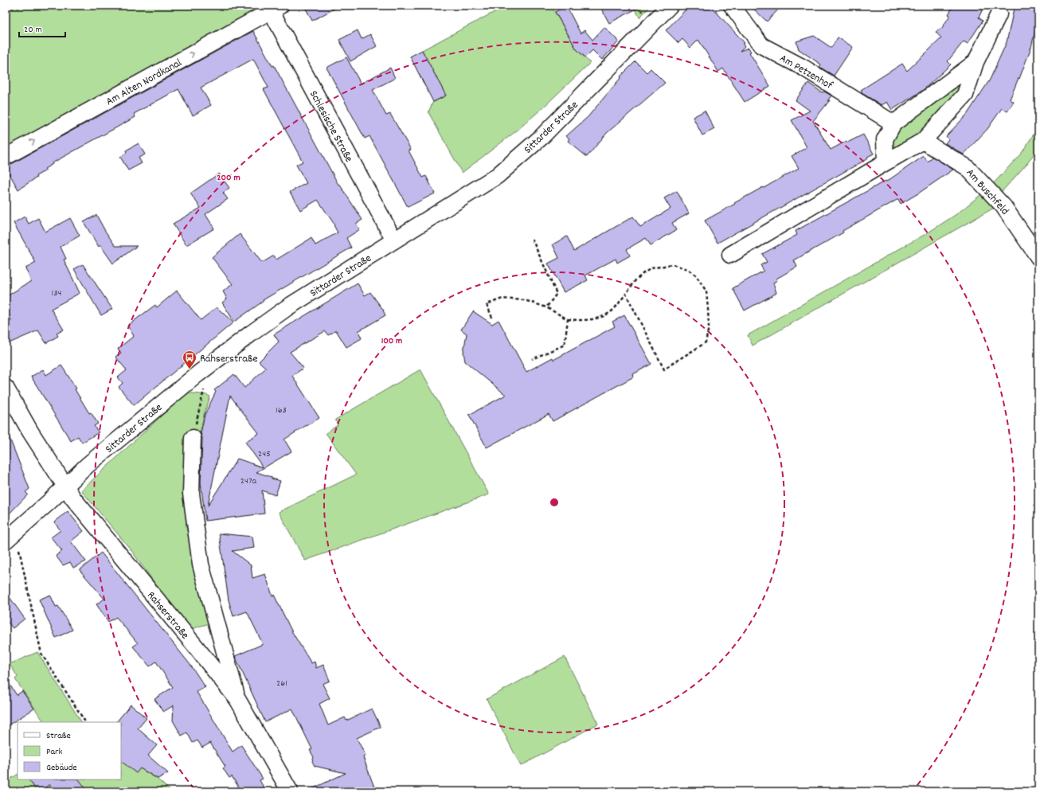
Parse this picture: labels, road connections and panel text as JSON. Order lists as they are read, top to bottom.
{
  "streets": {
    "street": [
      "Am Petzenhof",
      "Am Alten Nordkanal",
      "Schlesische Straße",
      "Sittarder Straße",
      "Am Buschfeld",
      "Rahserstraße"
    ]
  },
  "crossings": [
    ["Am Alten Nordkanal", "Schlesische Straße"],
    ["Schlesische Straße", "Sittarder Straße"],
    ["Sittarder Straße", "Rahserstraße"]
  ],
  "one_way": ["Am Alten Nordkanal"],
  "places": {
    "bus stop": ["Rahserstraße"]
  },
  "house_numbers": [
    "134",
    "163",
    "245",
    "247a",
    "261"
  ],
  "legend": ["Straße", "Park", "Gebäude"],
  "scale_bar": "20 m",
  "rings": ["200 m", "100 m"]
}
